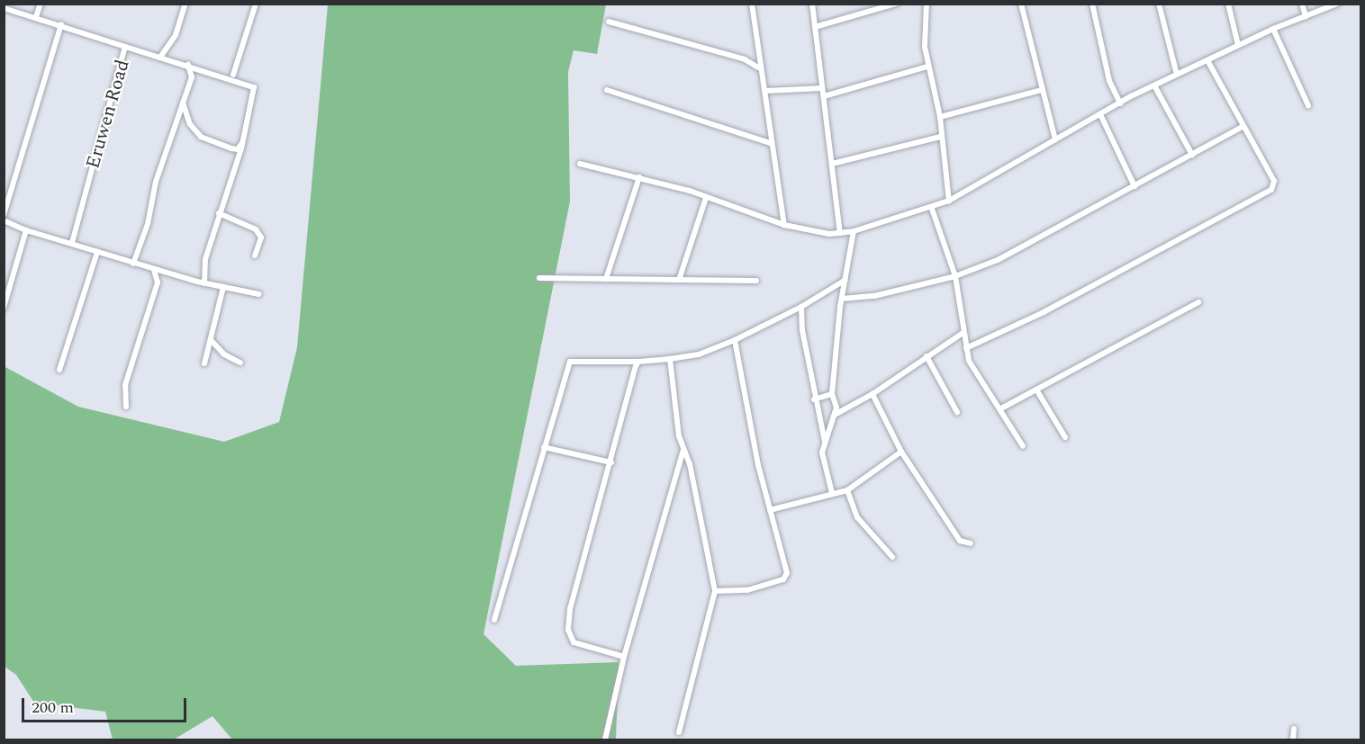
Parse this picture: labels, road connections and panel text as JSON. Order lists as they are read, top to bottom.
{
  "streets": {
    "street": ["Eruwen Road"]
  },
  "scale_bar": "200 m"
}
